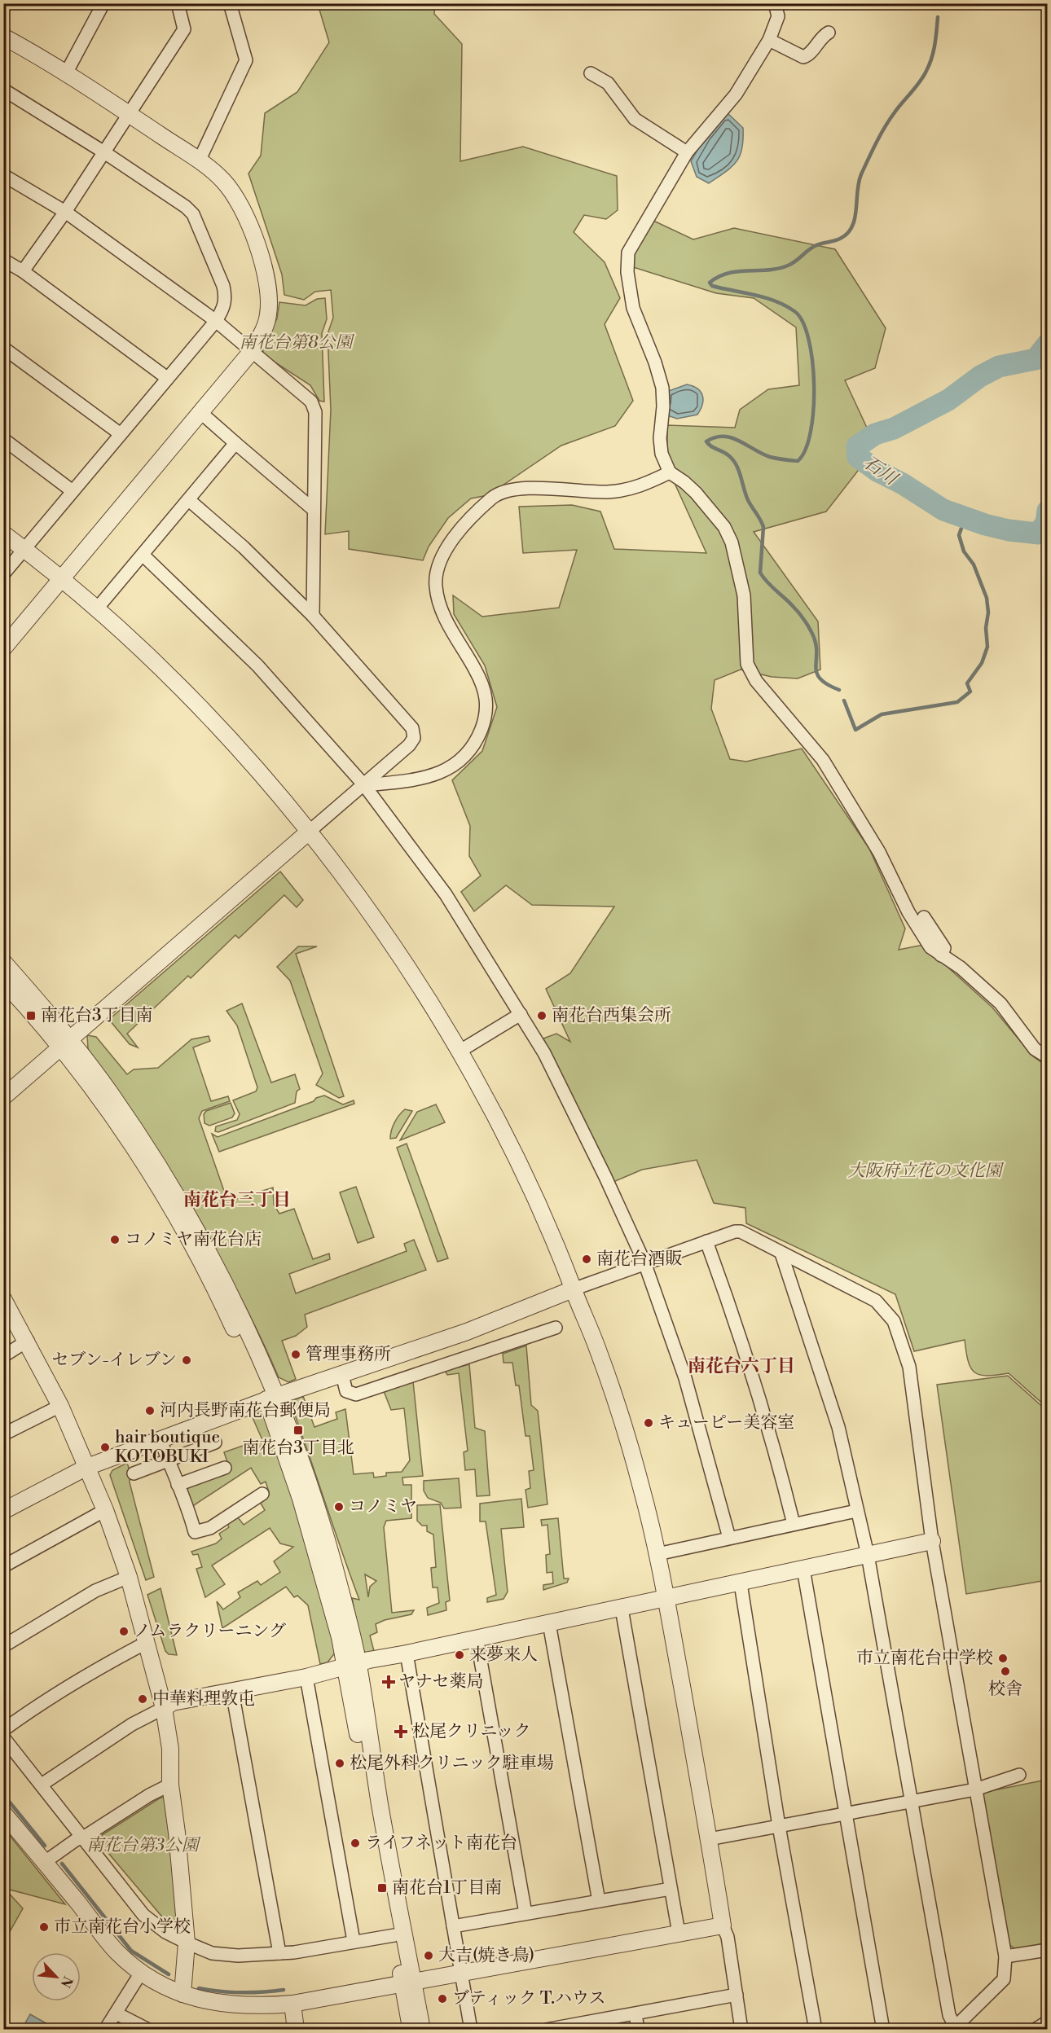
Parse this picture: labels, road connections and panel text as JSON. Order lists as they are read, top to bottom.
{
  "districts": ["南花台三丁目", "南花台六丁目"],
  "water": ["石川"],
  "parks": ["南花台第8公園", "大阪府立花の文化園", "南花台第3公園"],
  "places": {
    "transit": ["南花台3丁目南", "南花台3丁目北", "南花台1丁目南"],
    "other": [
      "南花台西集会所",
      "コノミヤ南花台店",
      "南花台酒販",
      "管理事務所",
      "セブン-イレブン",
      "河内長野南花台郵便局",
      "キューピー美容室",
      "hair boutique KOTOBUKI",
      "コノミヤ",
      "ノムラクリーニング",
      "来夢来人",
      "市立南花台中学校",
      "校舎",
      "中華料理敦屯",
      "松尾外科クリニック駐車場",
      "ライフネット南花台",
      "市立南花台小学校",
      "大吉(焼き鳥)",
      "ブティック T.ハウス"
    ],
    "health": ["ヤナセ薬局", "松尾クリニック"]
  },
  "north": "bottom right"
}
